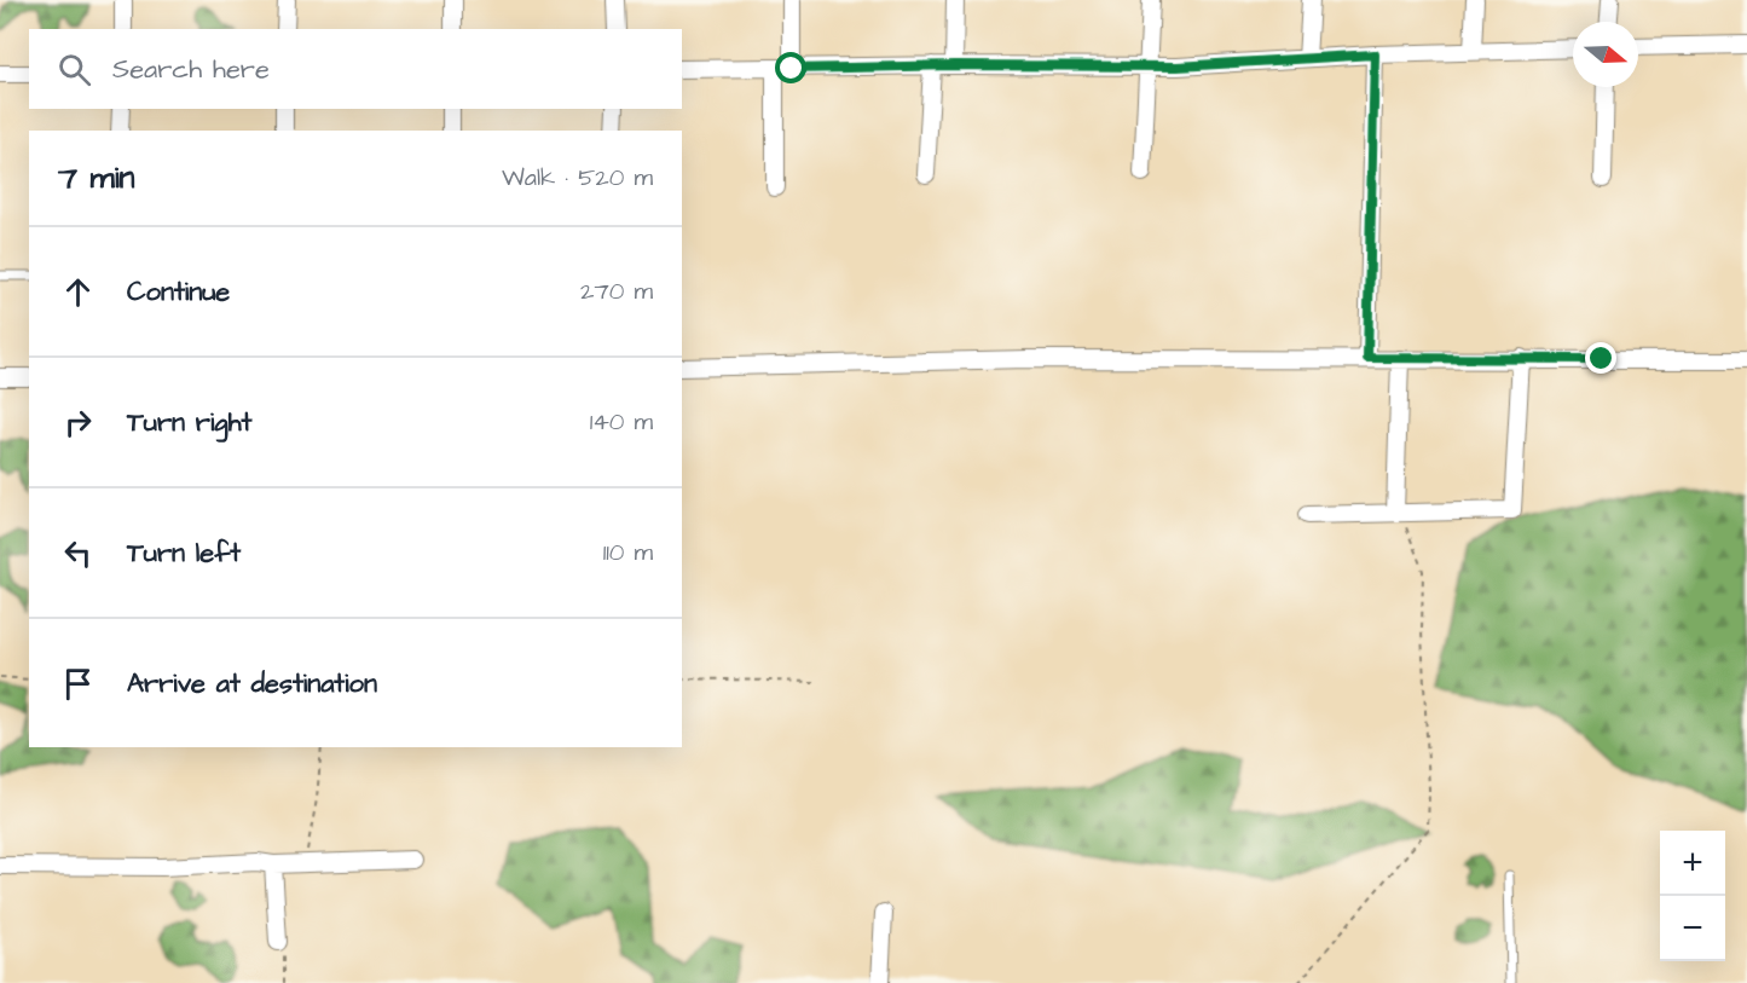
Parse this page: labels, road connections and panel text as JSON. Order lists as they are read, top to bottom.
{
  "north": "right",
  "page": {
    "search": "Search here",
    "heading": ["7 min", "Walk · 520 m"],
    "list": [
      ["Continue", "270 m"],
      ["Turn right", "140 m"],
      ["Turn left", "110 m"],
      "Arrive at destination"
    ],
    "map_buttons": ["+", "−"]
  }
}
